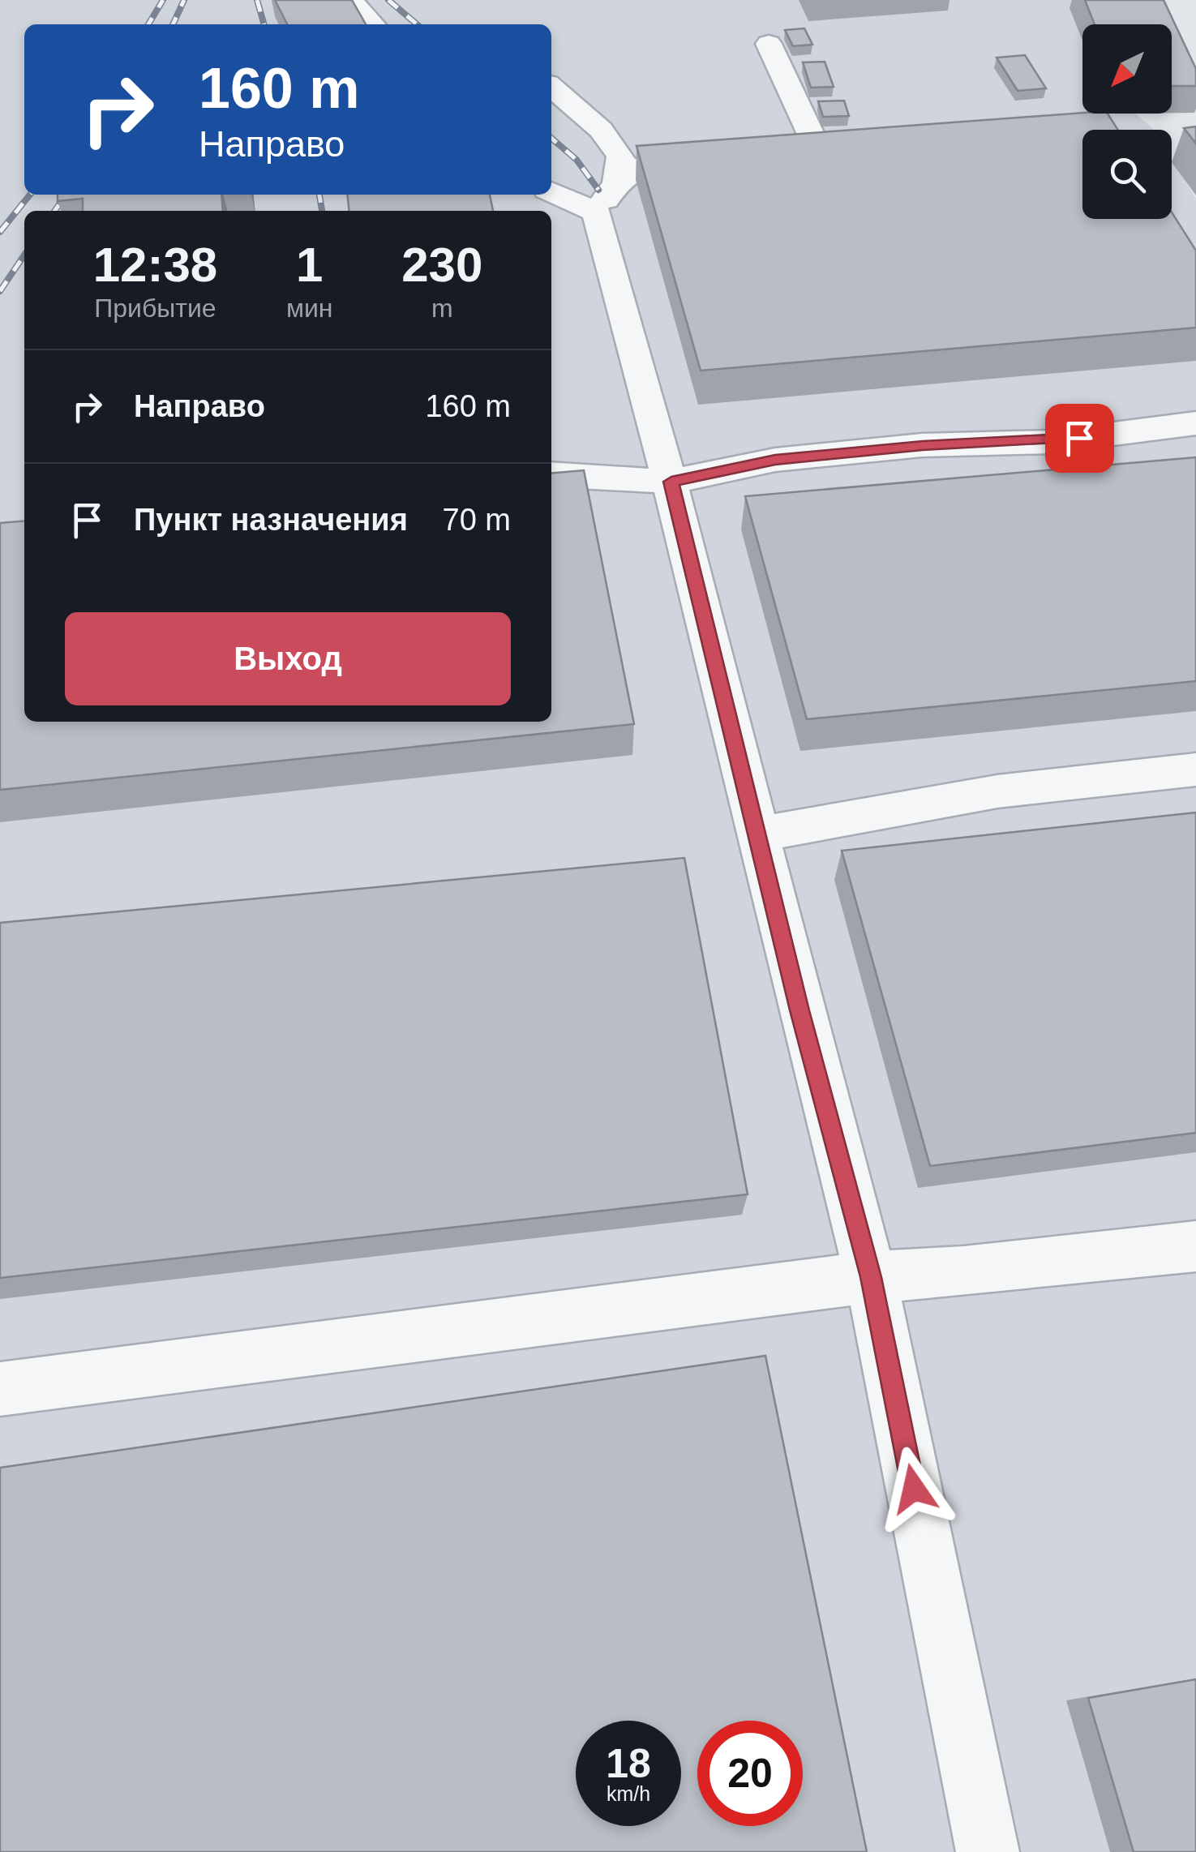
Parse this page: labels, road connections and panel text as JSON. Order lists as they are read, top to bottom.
{
  "north": "bottom left",
  "page": {
    "turn": ["160 m", "Направо"],
    "eta": [
      "12:38",
      "Прибытие",
      "1",
      "мин",
      "230",
      "m"
    ],
    "list": [
      {
        "name": "Направо",
        "value": "160 m"
      },
      {
        "name": "Пункт назначения",
        "value": "70 m"
      }
    ],
    "buttons": "Выход",
    "speed": "18 km/h",
    "limit": "20"
  }
}
